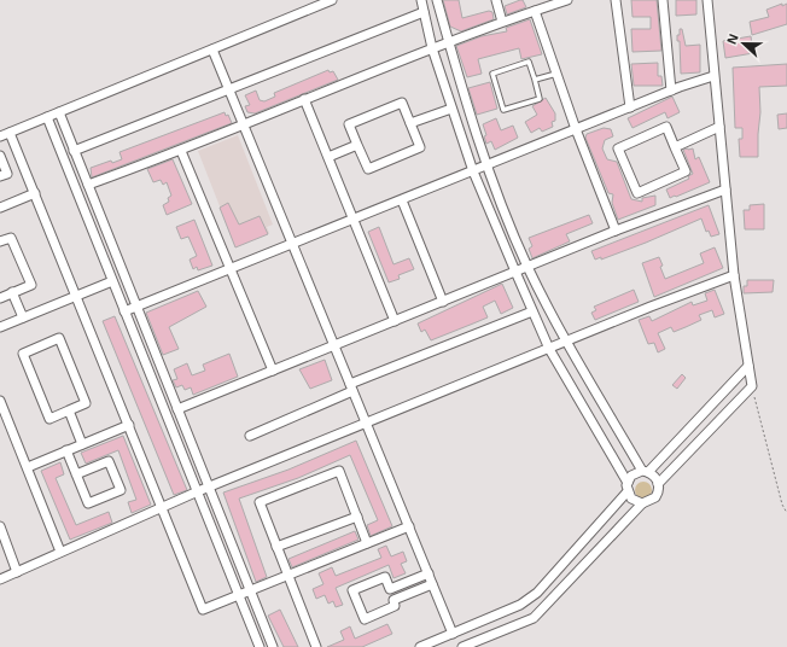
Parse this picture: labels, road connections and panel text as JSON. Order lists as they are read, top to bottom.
{
  "north": "left"
}
